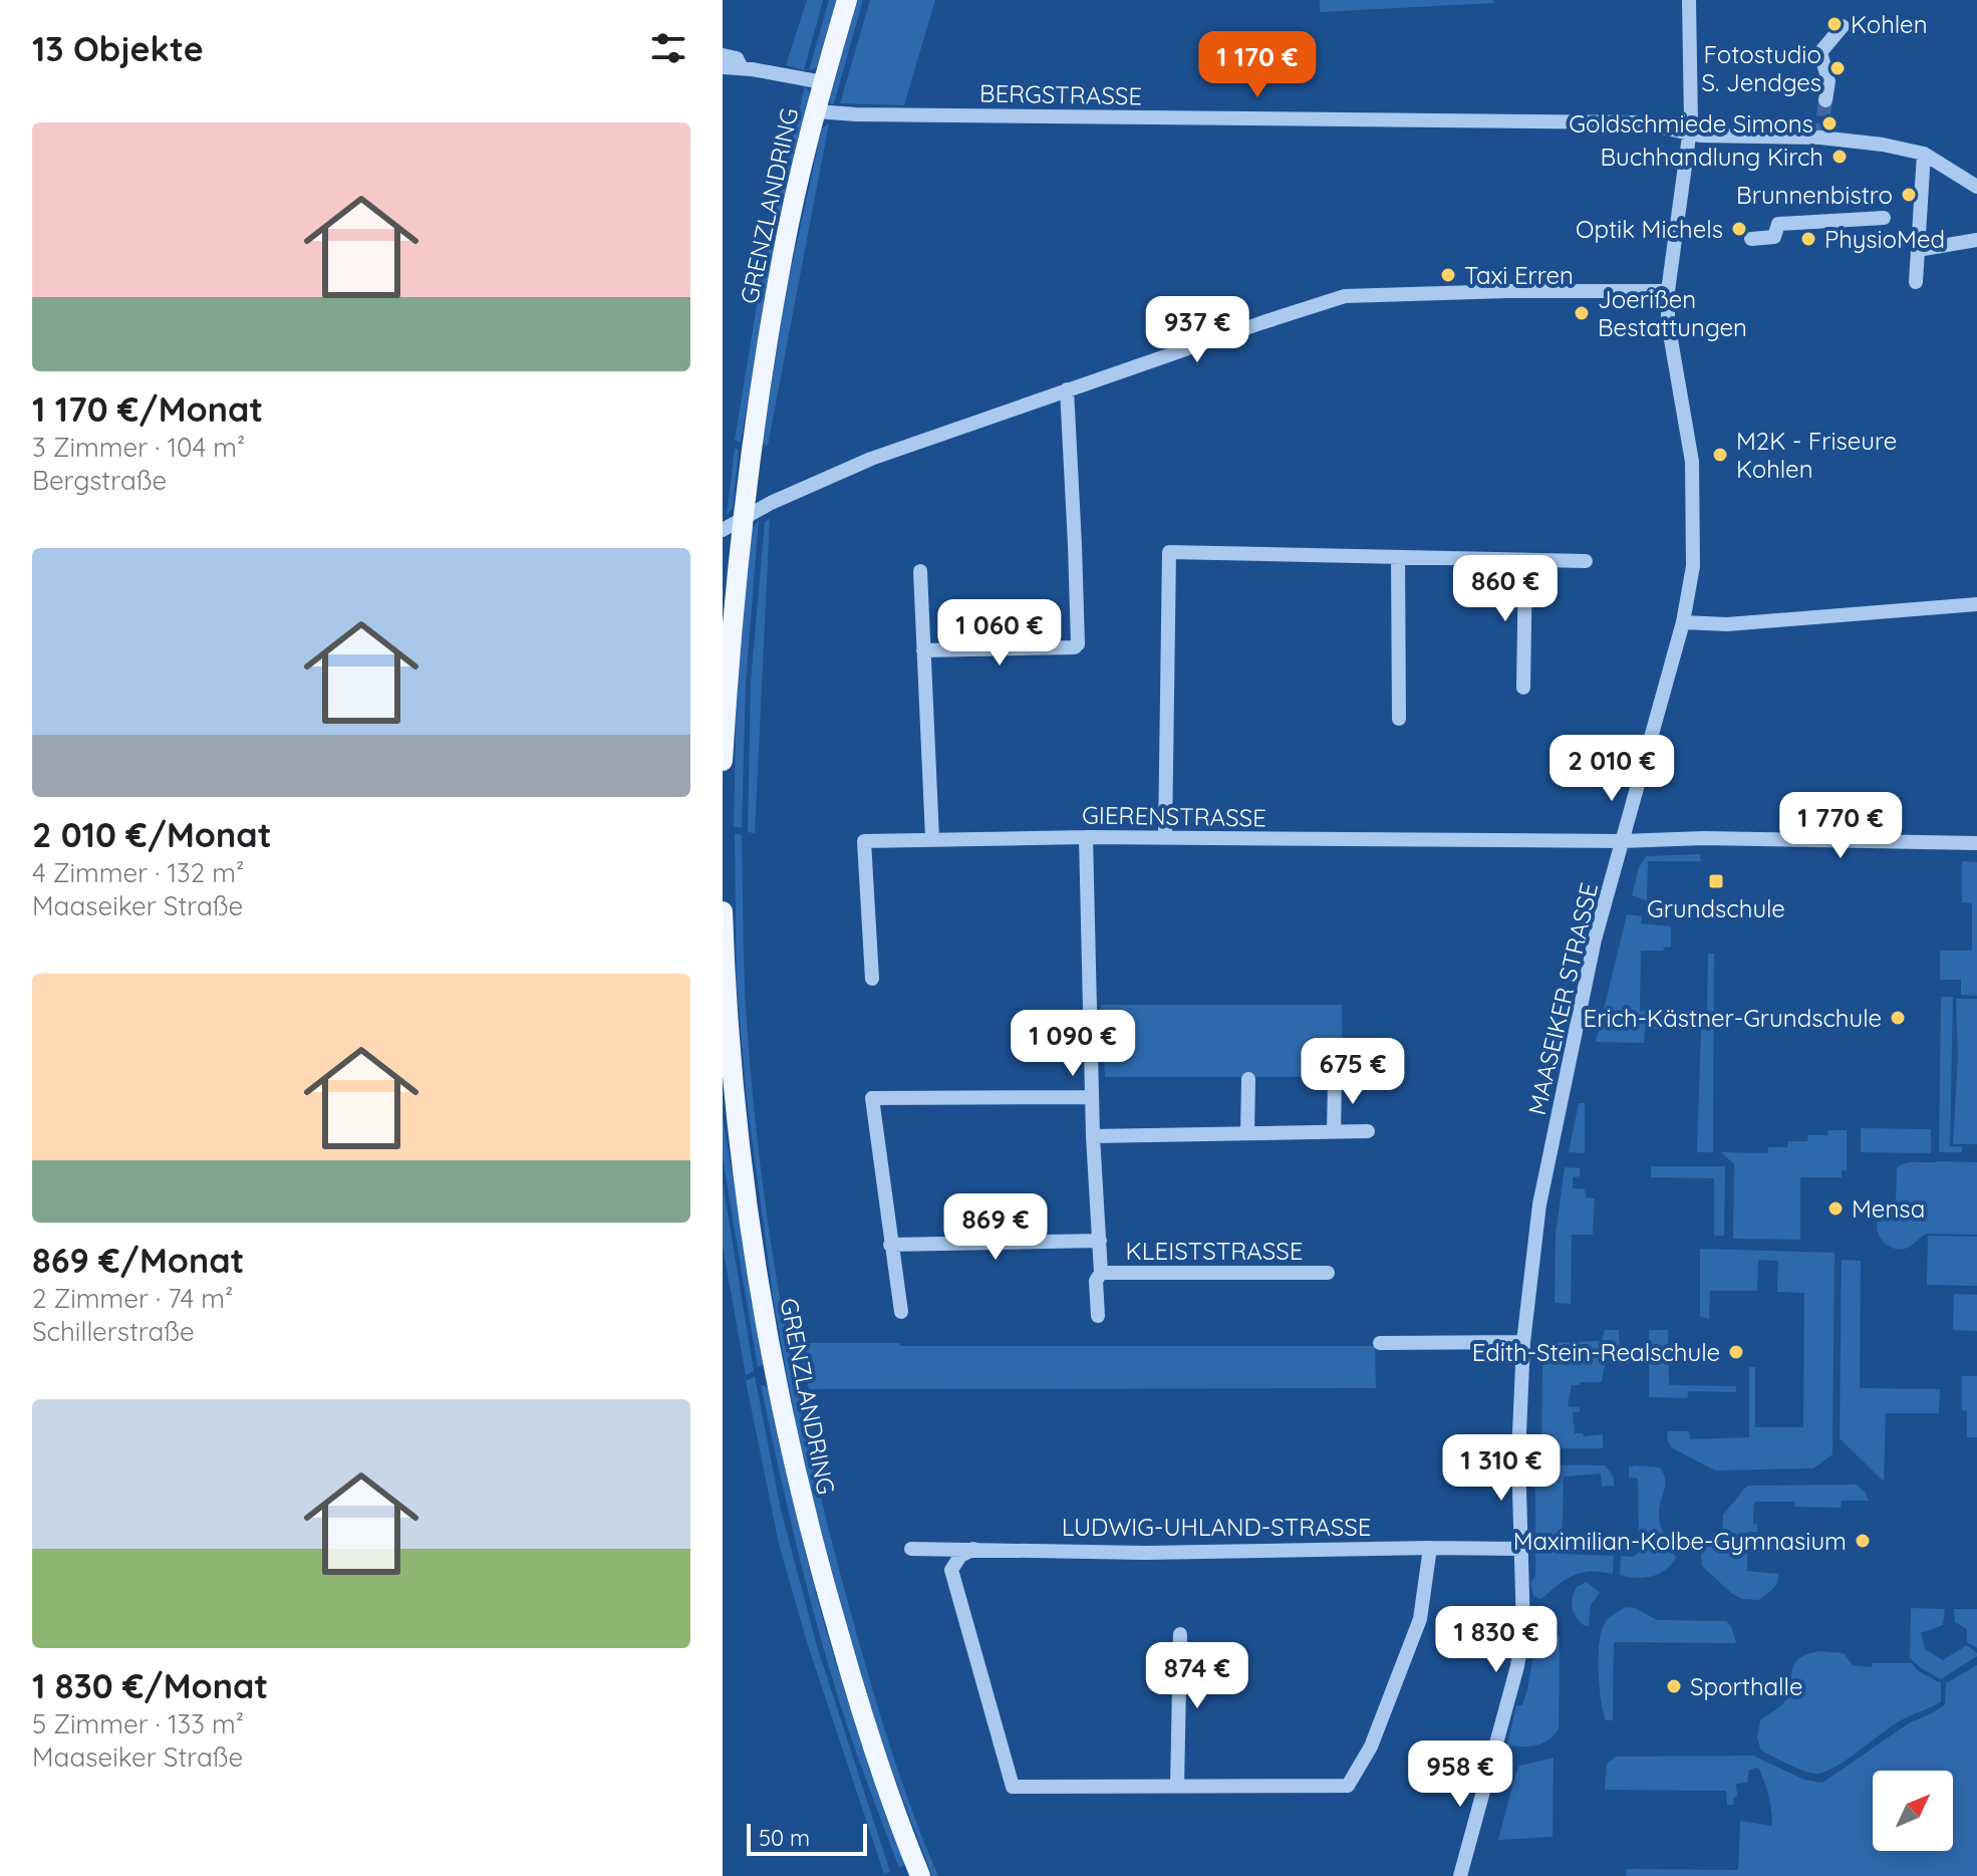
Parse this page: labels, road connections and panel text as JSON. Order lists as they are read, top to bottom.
{
  "streets": {
    "main road": ["GRENZLANDRING"],
    "street": [
      "BERGSTRASSE",
      "GIERENSTRASSE",
      "MAASEIKER STRASSE",
      "KLEISTSTRASSE",
      "LUDWIG-UHLAND-STRASSE"
    ]
  },
  "crossings": [
    ["BERGSTRASSE", "GRENZLANDRING"],
    ["BERGSTRASSE", "MAASEIKER STRASSE"],
    ["GIERENSTRASSE", "MAASEIKER STRASSE"],
    ["MAASEIKER STRASSE", "LUDWIG-UHLAND-STRASSE"]
  ],
  "places": {
    "other": [
      "Kohlen",
      "Fotostudio S. Jendges",
      "Goldschmiede Simons",
      "Buchhandlung Kirch",
      "Brunnenbistro",
      "Optik Michels",
      "PhysioMed",
      "Taxi Erren",
      "Joerißen Bestattungen",
      "M2K - Friseure Kohlen",
      "Erich-Kästner-Grundschule",
      "Mensa",
      "Edith-Stein-Realschule",
      "Maximilian-Kolbe-Gymnasium",
      "Sporthalle"
    ],
    "transit": ["Grundschule"]
  },
  "scale_bar": "50 m",
  "north": "top right",
  "page": {
    "heading": "13 Objekte",
    "price": [
      "1 170 €",
      "937 €",
      "860 €",
      "1 060 €",
      "2 010 €",
      "1 770 €",
      "1 090 €",
      "675 €",
      "869 €",
      "1 310 €",
      "1 830 €",
      "874 €",
      "958 €"
    ],
    "list": [
      {
        "name": "1 170 €/Monat",
        "note": "3 Zimmer · 104 m² · Bergstraße"
      },
      {
        "name": "2 010 €/Monat",
        "note": "4 Zimmer · 132 m² · Maaseiker Straße"
      },
      {
        "name": "869 €/Monat",
        "note": "2 Zimmer · 74 m² · Schillerstraße"
      },
      {
        "name": "1 830 €/Monat",
        "note": "5 Zimmer · 133 m² · Maaseiker Straße"
      }
    ],
    "scale": "50 m"
  }
}
